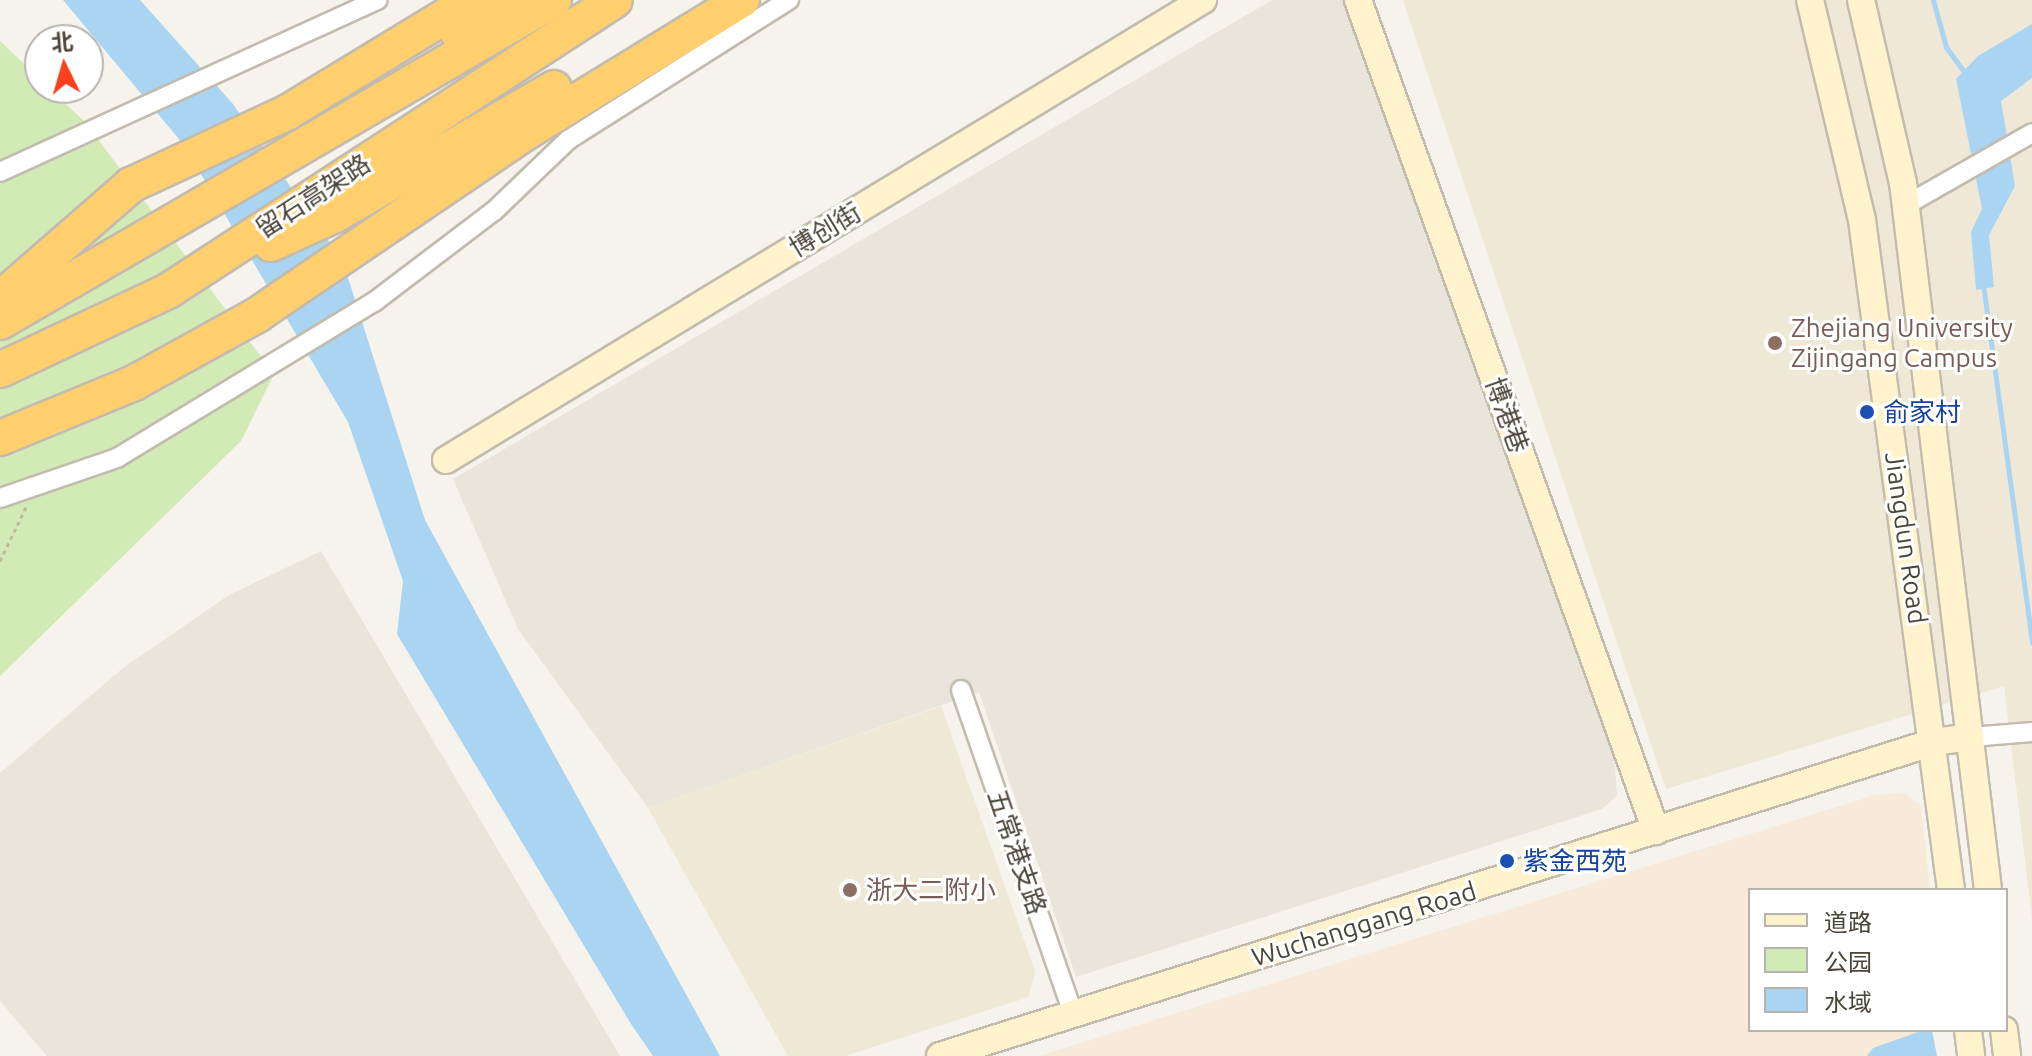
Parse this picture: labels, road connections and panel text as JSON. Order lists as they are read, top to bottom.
{
  "streets": {
    "highway": ["留石高架路"],
    "street": [
      "博创街",
      "博港巷",
      "Jiangdun Road",
      "五常港支路",
      "Wuchanggang Road"
    ]
  },
  "crossings": [
    ["博港巷", "Wuchanggang Road"],
    ["Jiangdun Road", "Wuchanggang Road"],
    ["五常港支路", "Wuchanggang Road"]
  ],
  "places": [
    "Zhejiang University Zijingang Campus",
    "俞家村",
    "紫金西苑",
    "浙大二附小"
  ],
  "legend": ["道路", "公园", "水域"],
  "north": "top"
}
